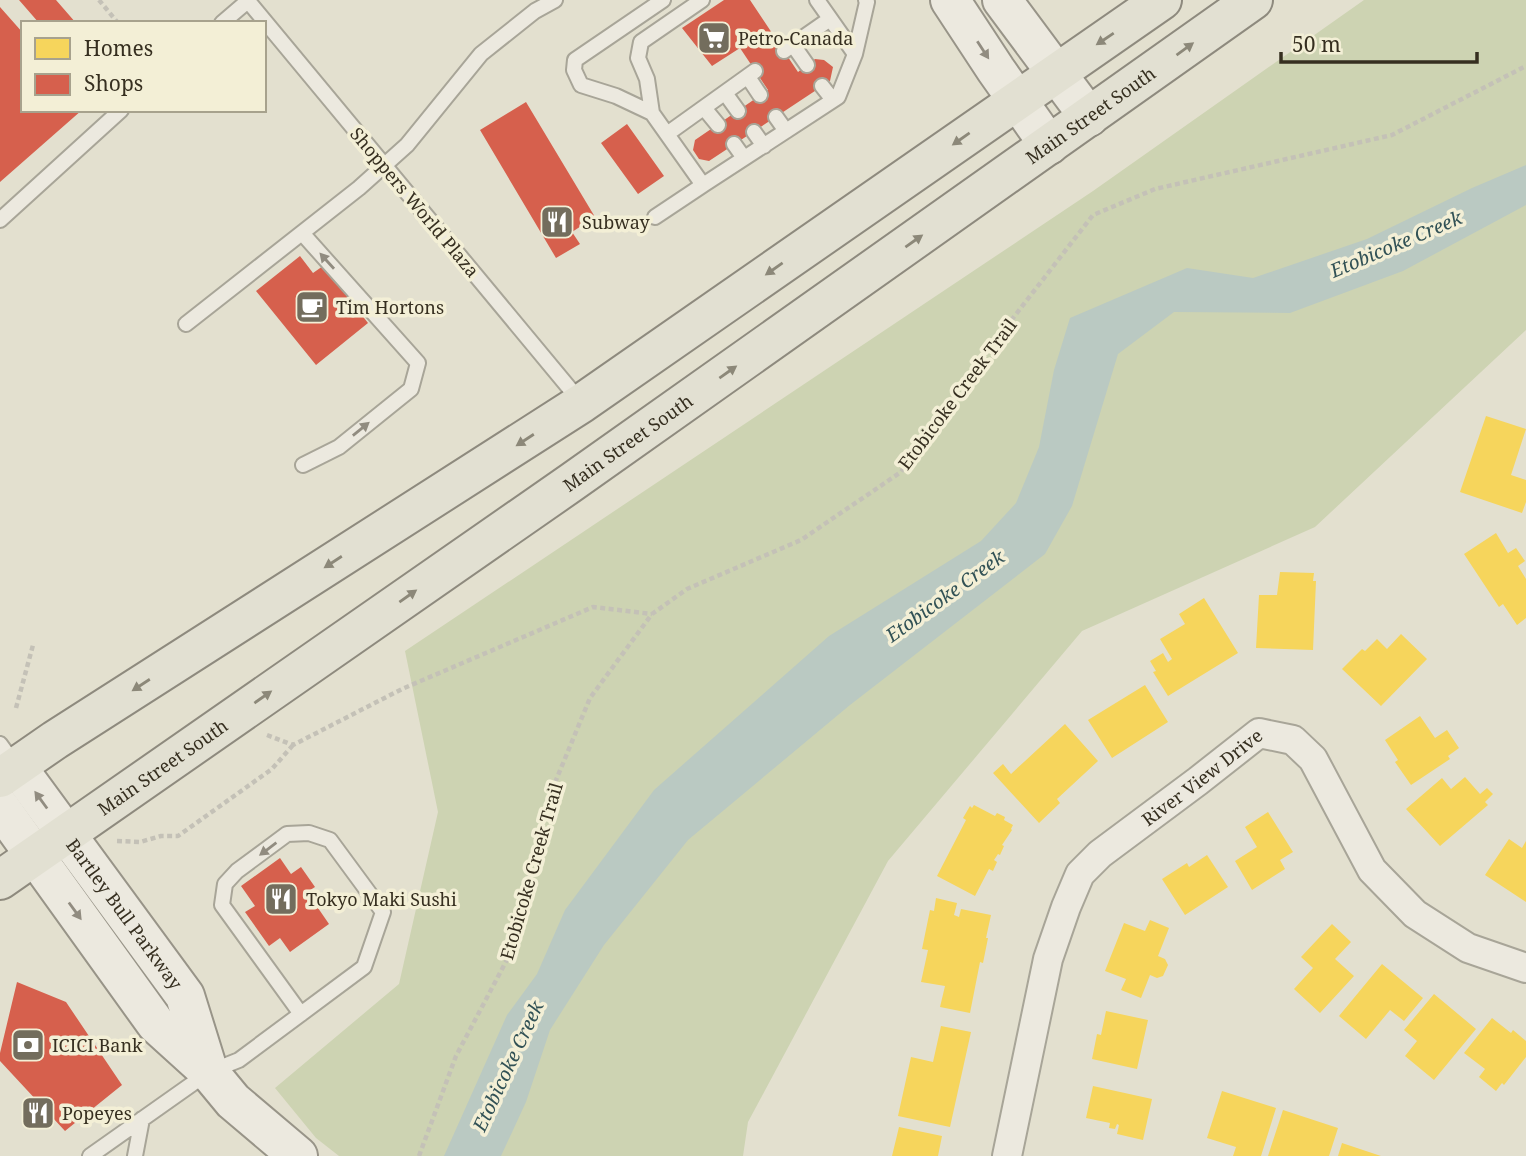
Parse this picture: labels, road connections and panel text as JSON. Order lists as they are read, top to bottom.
{
  "streets": {
    "main road": ["Main Street South"],
    "street": ["River View Drive", "Bartley Bull Parkway"],
    "lane": ["Shoppers World Plaza"],
    "path": ["Etobicoke Creek Trail"]
  },
  "crossings": [
    ["Main Street South", "Bartley Bull Parkway"]
  ],
  "water": ["Etobicoke Creek"],
  "places": {
    "supermarket": ["Petro-Canada"],
    "restaurant": ["Subway", "Tokyo Maki Sushi", "Popeyes"],
    "cafe": ["Tim Hortons"],
    "bank": ["ICICI Bank"]
  },
  "legend": ["Homes", "Shops"],
  "scale_bar": "50 m"
}
